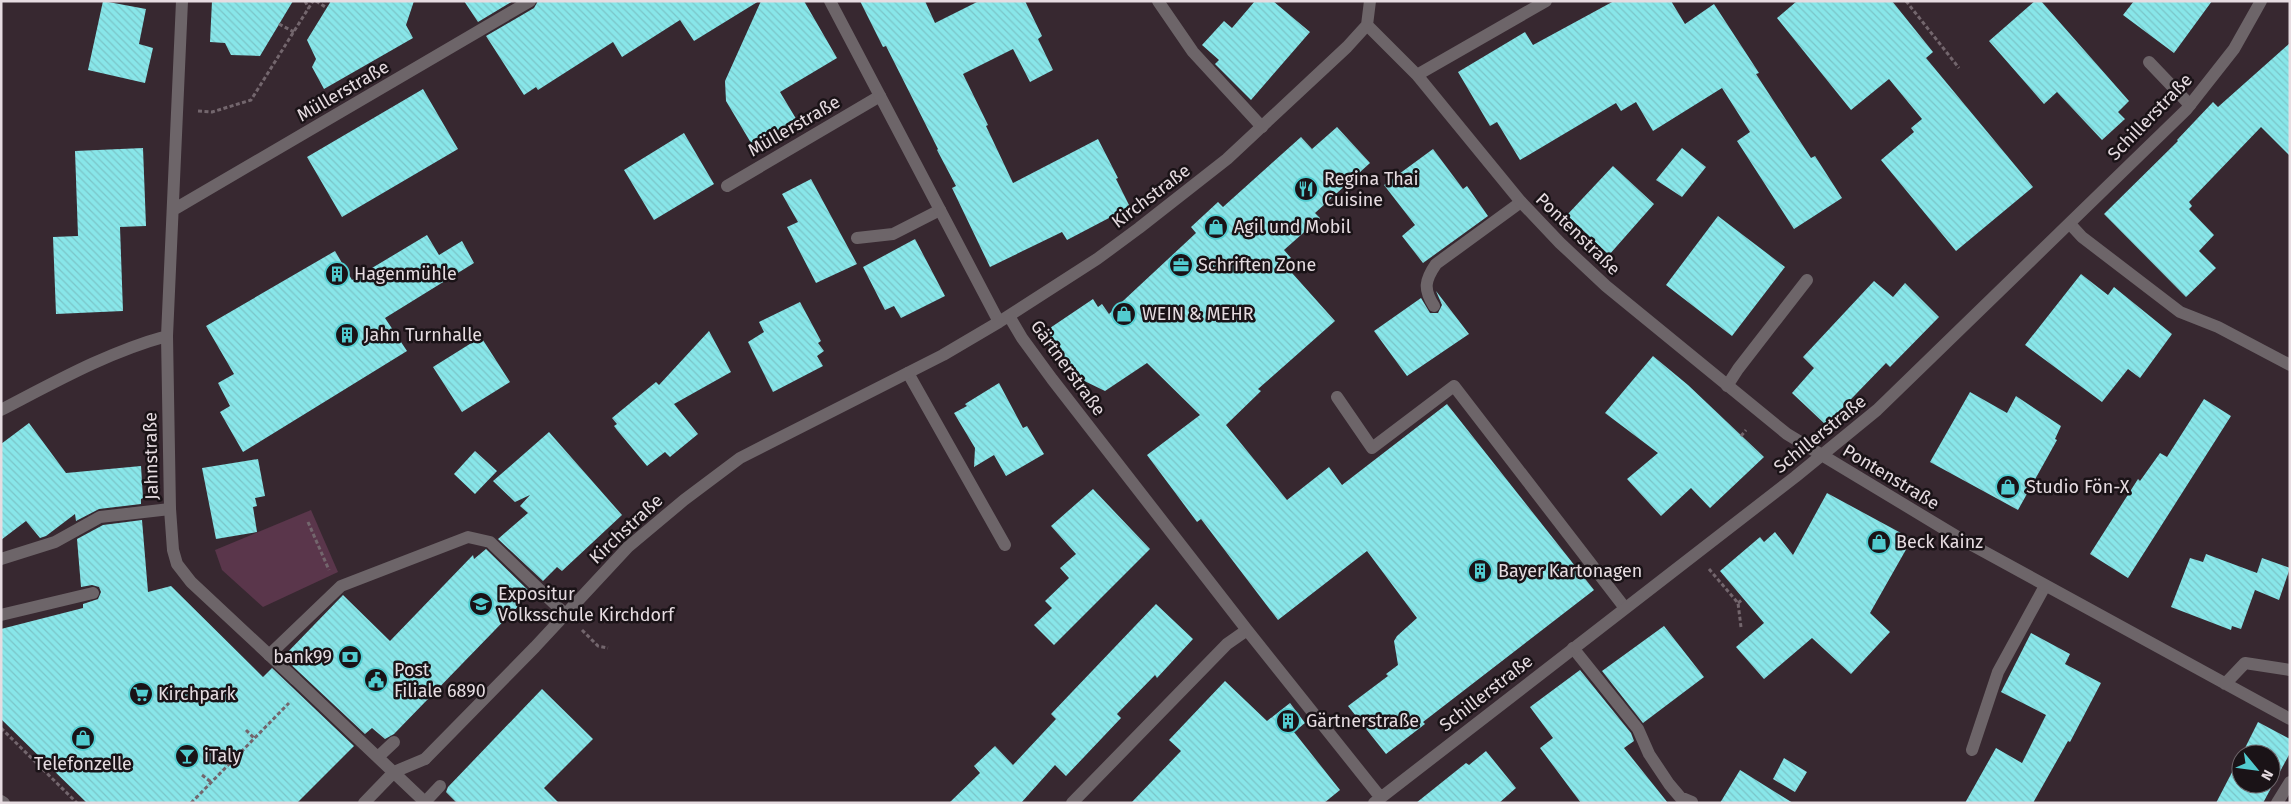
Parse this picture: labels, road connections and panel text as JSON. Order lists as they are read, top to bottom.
{
  "streets": {
    "street": [
      "Müllerstraße",
      "Schillerstraße",
      "Kirchstraße",
      "Pontenstraße",
      "Gärtnerstraße",
      "Jahnstraße"
    ]
  },
  "crossings": [
    ["Müllerstraße", "Jahnstraße"],
    ["Schillerstraße", "Pontenstraße"],
    ["Schillerstraße", "Gärtnerstraße"],
    ["Kirchstraße", "Pontenstraße"],
    ["Kirchstraße", "Gärtnerstraße"],
    ["Kirchstraße", "Jahnstraße"]
  ],
  "places": {
    "restaurant": ["Regina Thai Cuisine"],
    "shop": [
      "Agil und Mobil",
      "WEIN & MEHR",
      "Studio Fön-X",
      "Beck Kainz",
      "Telefonzelle"
    ],
    "office": ["Schriften Zone"],
    "building": [
      "Hagenmühle",
      "Jahn Turnhalle",
      "Bayer Kartonagen",
      "Gärtnerstraße"
    ],
    "school or university": ["Expositur Volksschule Kirchdorf"],
    "bank": ["bank99"],
    "public building": ["Post Filiale 6890"],
    "supermarket": ["Kirchpark"],
    "bar": ["iTaly"]
  },
  "north": "bottom right"
}
